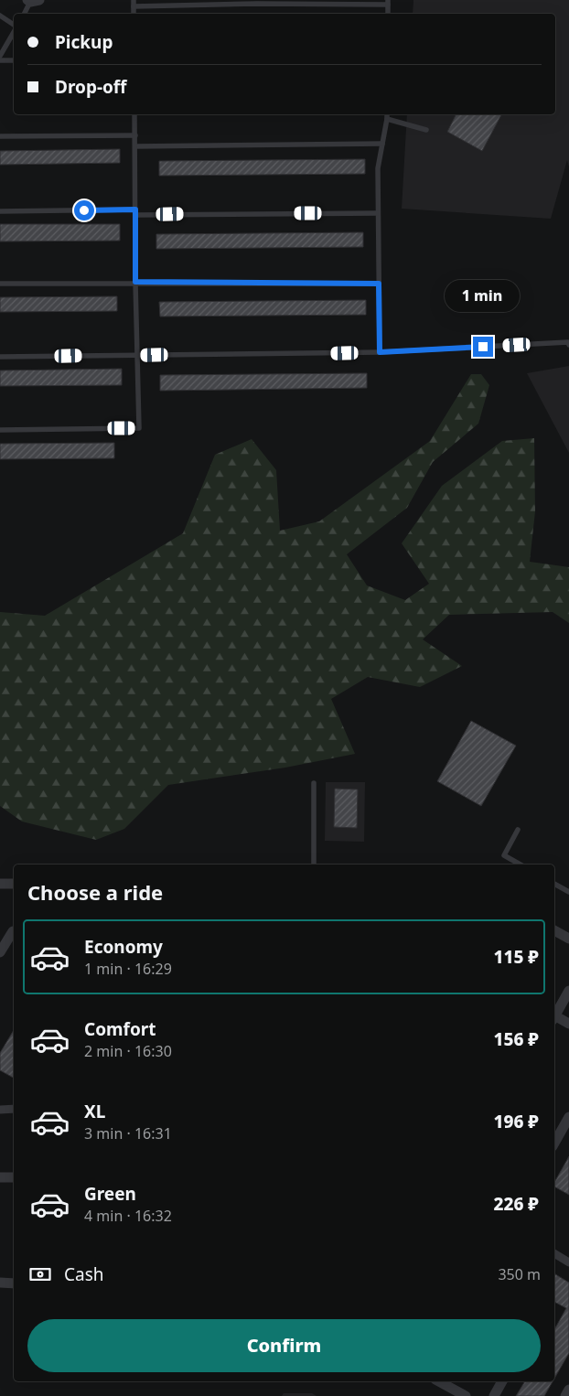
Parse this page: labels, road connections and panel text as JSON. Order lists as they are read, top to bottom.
{
  "page": {
    "banner": ["Pickup", "Drop-off"],
    "bubble": "1 min",
    "heading": "Choose a ride",
    "list": [
      {
        "name": "Economy",
        "note": "1 min · 16:29",
        "value": "115 ₽"
      },
      {
        "name": "Comfort",
        "note": "2 min · 16:30",
        "value": "156 ₽"
      },
      {
        "name": "XL",
        "note": "3 min · 16:31",
        "value": "196 ₽"
      },
      {
        "name": "Green",
        "note": "4 min · 16:32",
        "value": "226 ₽"
      }
    ],
    "pay": ["Cash", "350 m"],
    "buttons": "Confirm"
  }
}
